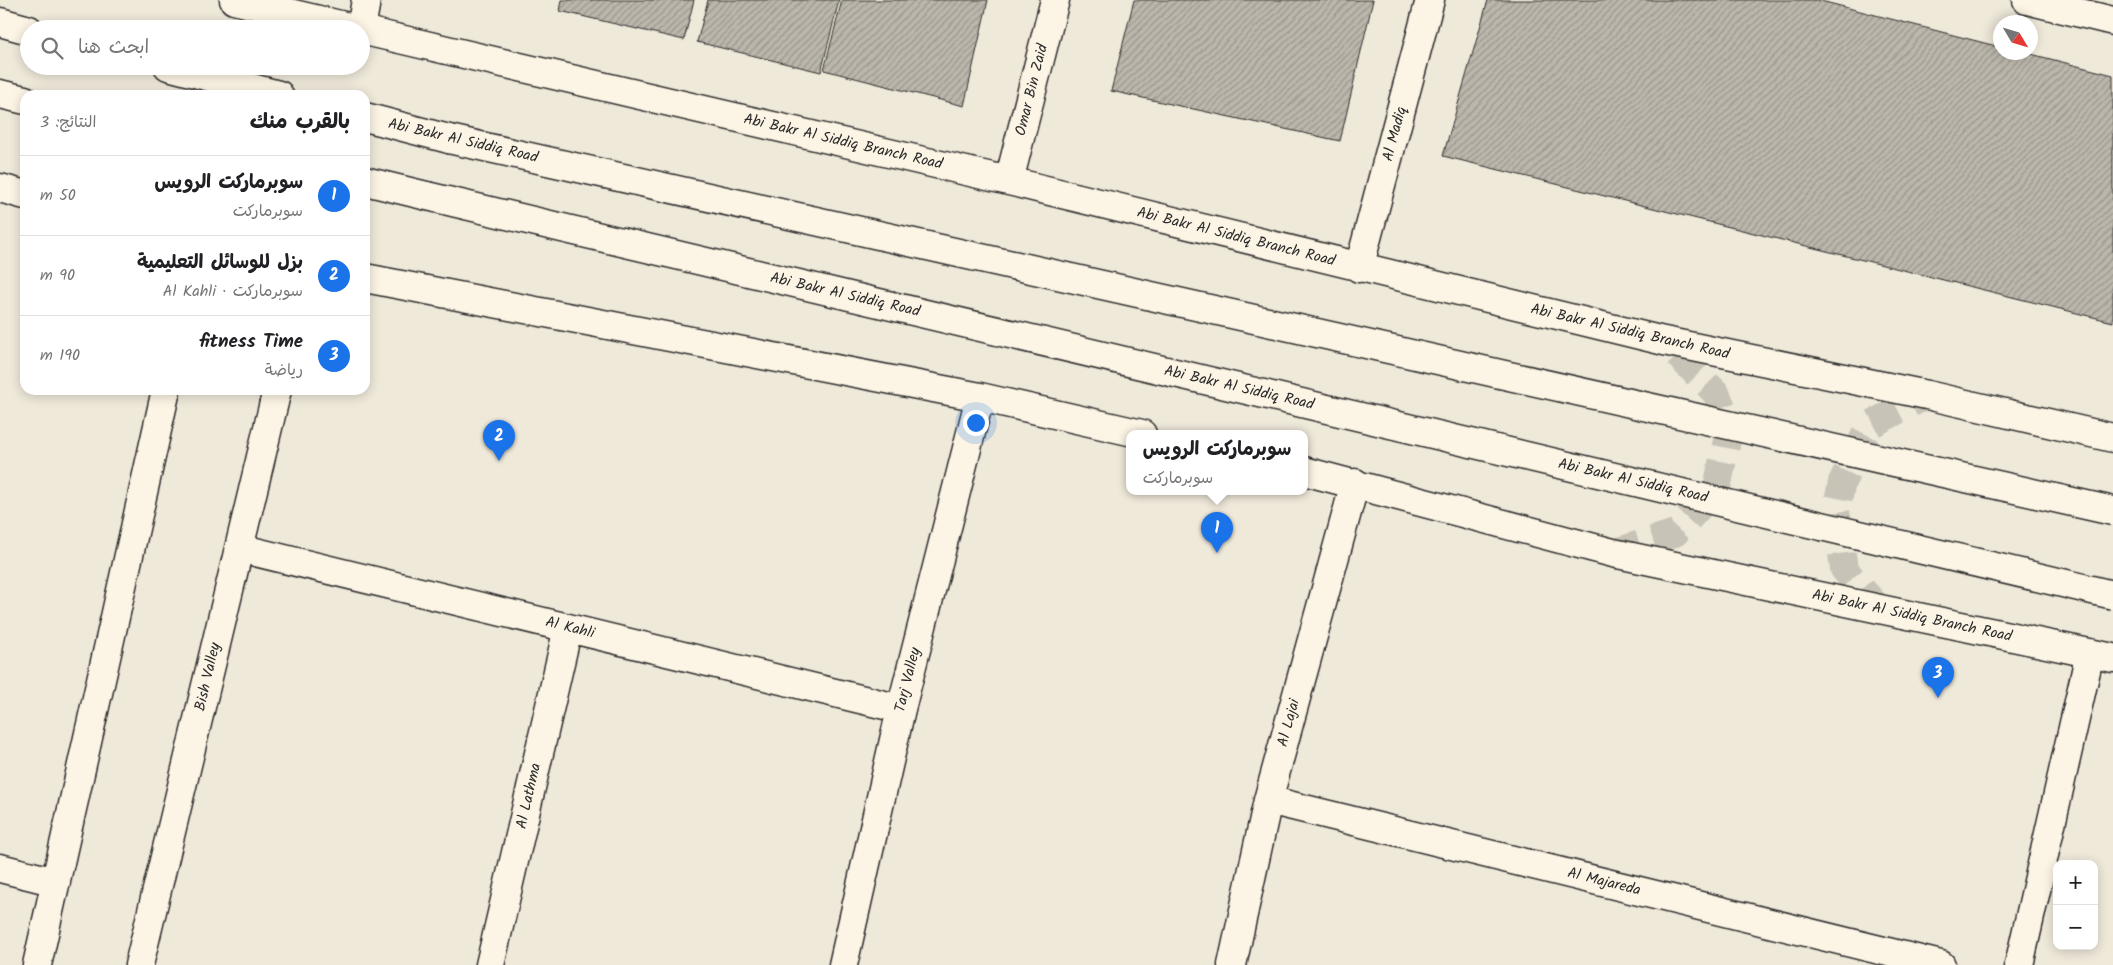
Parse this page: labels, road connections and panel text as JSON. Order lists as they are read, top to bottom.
{
  "streets": {
    "street": [
      "Omar Bin Zaid",
      "Al Madiq",
      "Abi Bakr Al Siddiq Road",
      "Abi Bakr Al Siddiq Branch Road",
      "Al Kahli",
      "Bish Valley",
      "Tarj Valley",
      "Al Lajai",
      "Al Lathma",
      "Al Majareda"
    ]
  },
  "crossings": [
    ["Omar Bin Zaid", "Abi Bakr Al Siddiq Branch Road"],
    ["Al Madiq", "Abi Bakr Al Siddiq Branch Road"],
    ["Abi Bakr Al Siddiq Branch Road", "Al Lajai"],
    ["Al Kahli", "Bish Valley"],
    ["Al Kahli", "Tarj Valley"],
    ["Al Kahli", "Al Lathma"],
    ["Al Lajai", "Al Majareda"]
  ],
  "north": "bottom right",
  "page": {
    "search": "ابحث هنا",
    "heading": ["بالقرب منك", "النتائج: 3"],
    "list": [
      {
        "mark": "1",
        "name": "سوبرماركت الرويس",
        "note": "سوبرماركت",
        "value": "50 m"
      },
      {
        "mark": "2",
        "name": "بزل للوسائل التعليمية",
        "note": "سوبرماركت · Al Kahli",
        "value": "90 m"
      },
      {
        "mark": "3",
        "name": "fitness Time",
        "note": "رياضة",
        "value": "190 m"
      }
    ],
    "pins": ["2", "1", "3"],
    "popup": ["سوبرماركت الرويس", "سوبرماركت"],
    "map_buttons": ["+", "−"]
  }
}
